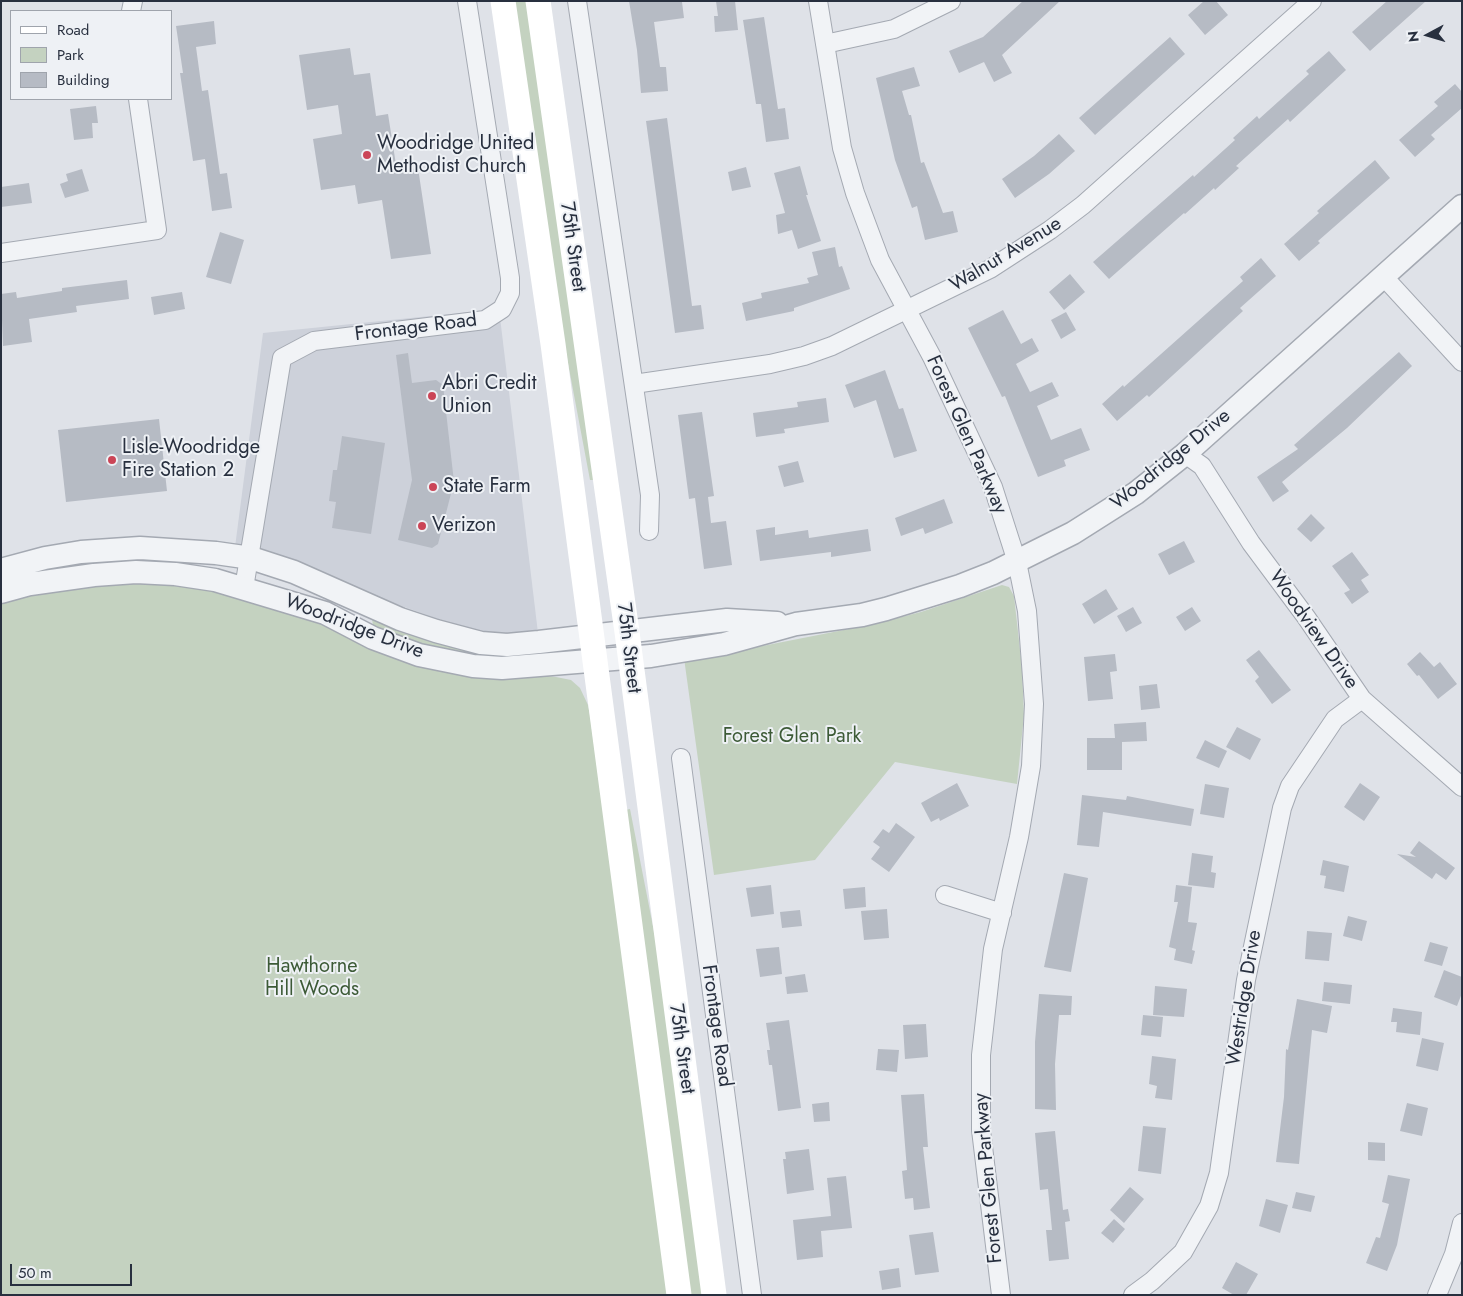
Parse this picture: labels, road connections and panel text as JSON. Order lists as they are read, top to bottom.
{
  "streets": {
    "main road": ["75th Street"],
    "street": [
      "Walnut Avenue",
      "Frontage Road",
      "Forest Glen Parkway",
      "Woodridge Drive",
      "Woodview Drive",
      "Westridge Drive"
    ]
  },
  "crossings": [
    ["75th Street", "Woodridge Drive"],
    ["Walnut Avenue", "Forest Glen Parkway"],
    ["Frontage Road", "Woodridge Drive"],
    ["Forest Glen Parkway", "Woodridge Drive"],
    ["Woodridge Drive", "Woodview Drive"],
    ["Woodview Drive", "Westridge Drive"]
  ],
  "parks": ["Forest Glen Park", "Hawthorne Hill Woods"],
  "places": [
    "Woodridge United Methodist Church",
    "Abri Credit Union",
    "Lisle-Woodridge Fire Station 2",
    "State Farm",
    "Verizon"
  ],
  "legend": ["Road", "Park", "Building"],
  "scale_bar": "50 m",
  "north": "left"
}
